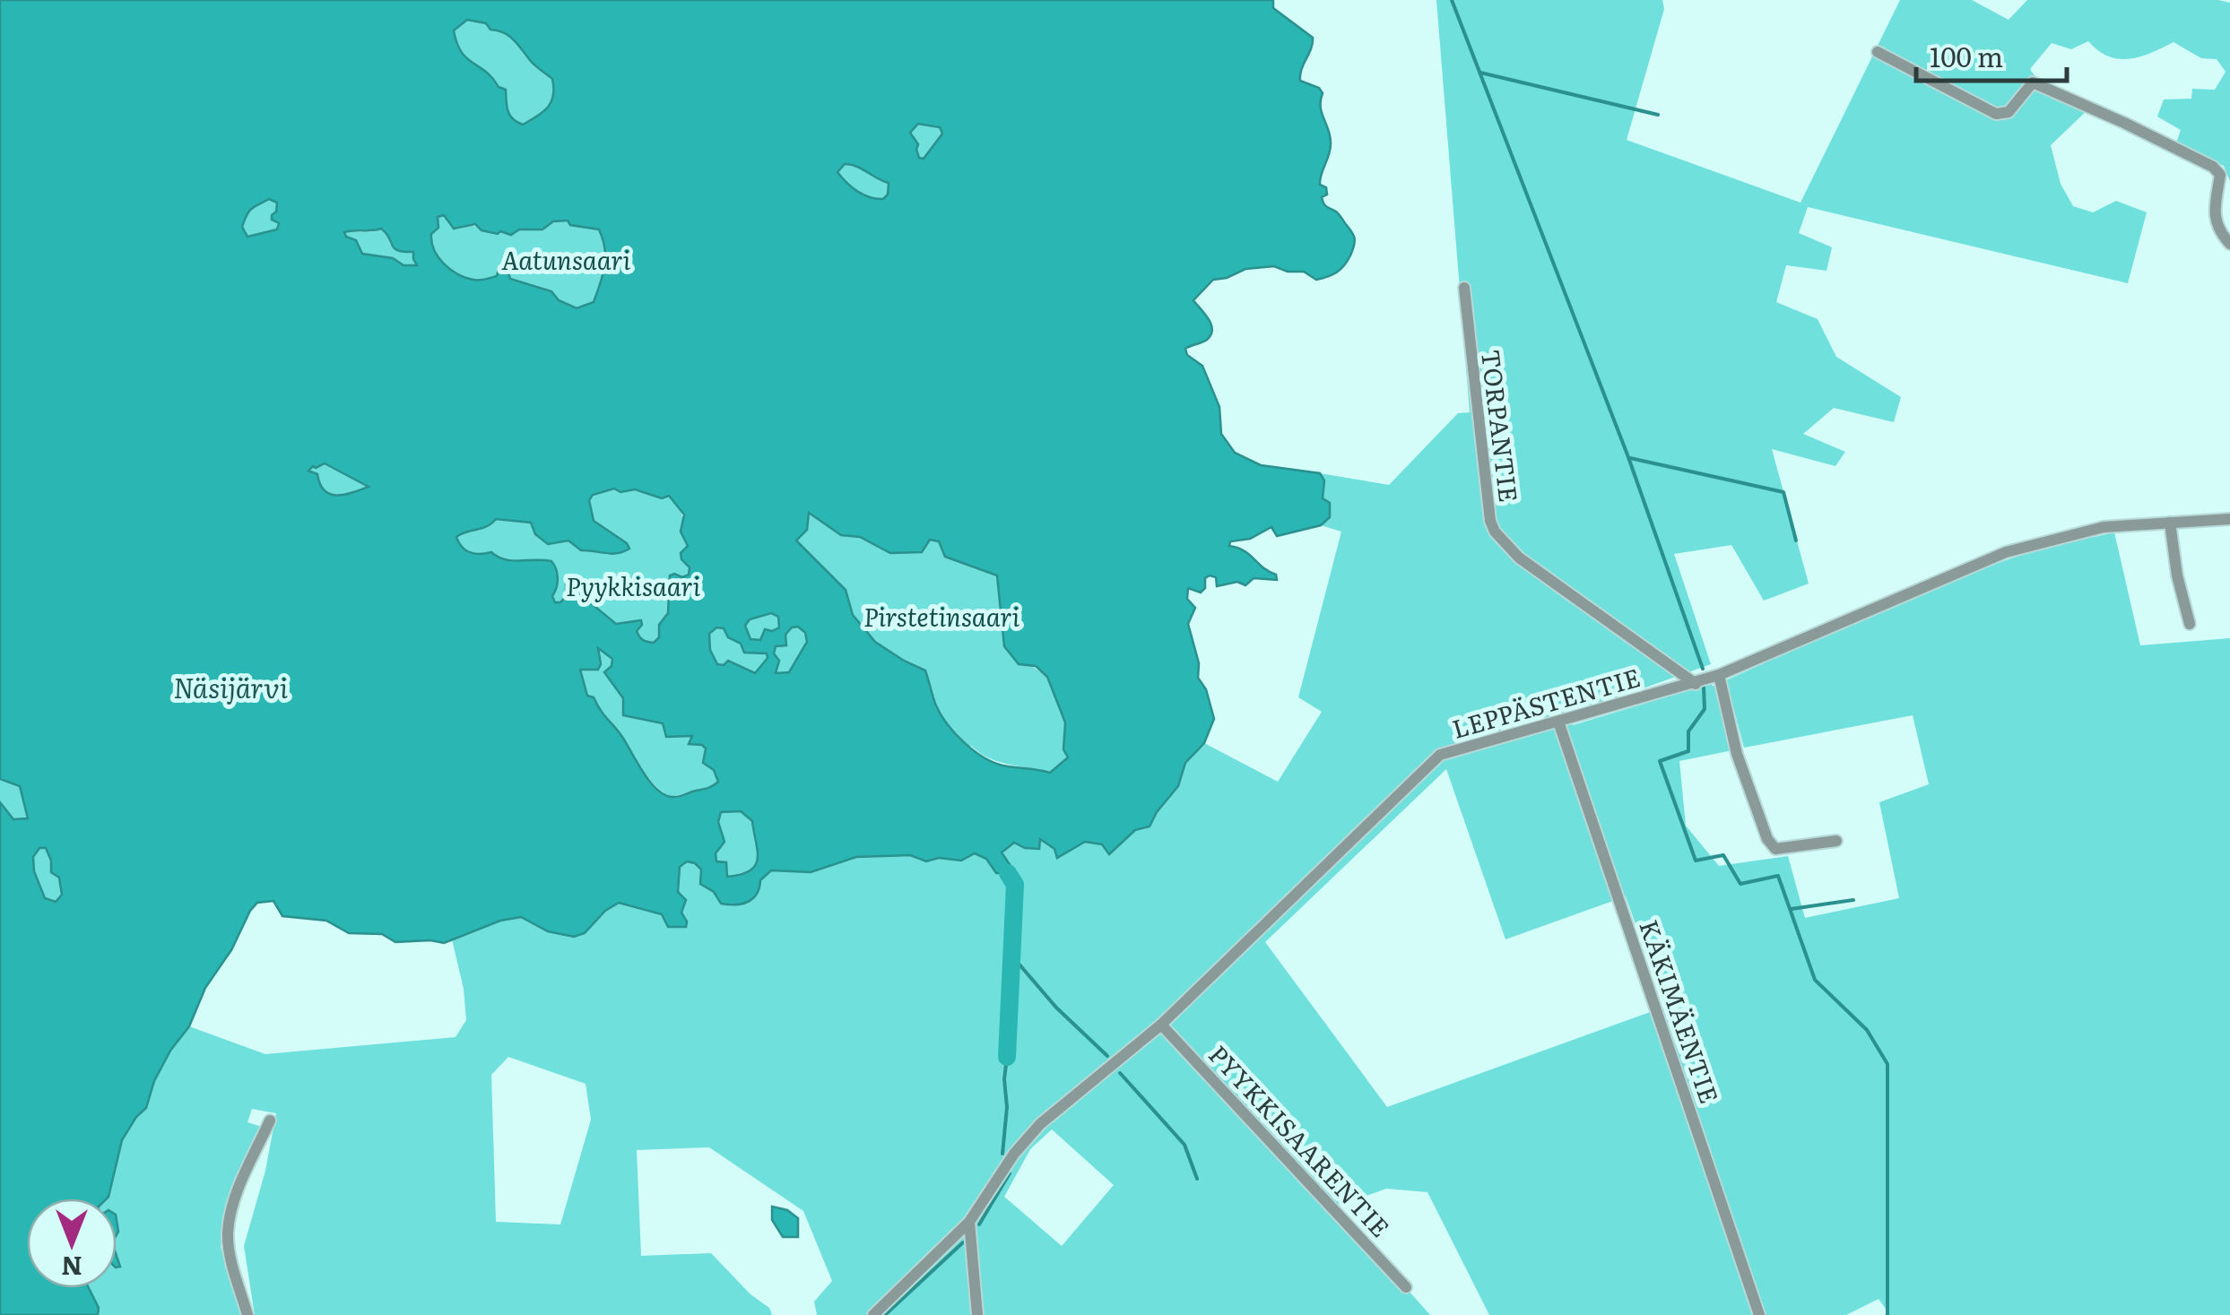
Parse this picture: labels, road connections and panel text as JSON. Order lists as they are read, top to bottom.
{
  "streets": {
    "street": [
      "TORPANTIE",
      "LEPPÄSTENTIE",
      "KÄKIMÄENTIE",
      "PYYKKISAARENTIE"
    ]
  },
  "crossings": [
    ["TORPANTIE", "LEPPÄSTENTIE"],
    ["LEPPÄSTENTIE", "KÄKIMÄENTIE"],
    ["LEPPÄSTENTIE", "PYYKKISAARENTIE"]
  ],
  "water": ["Näsijärvi"],
  "parks": ["Aatunsaari", "Pyykkisaari", "Pirstetinsaari"],
  "scale_bar": "100 m",
  "north": "bottom"
}
